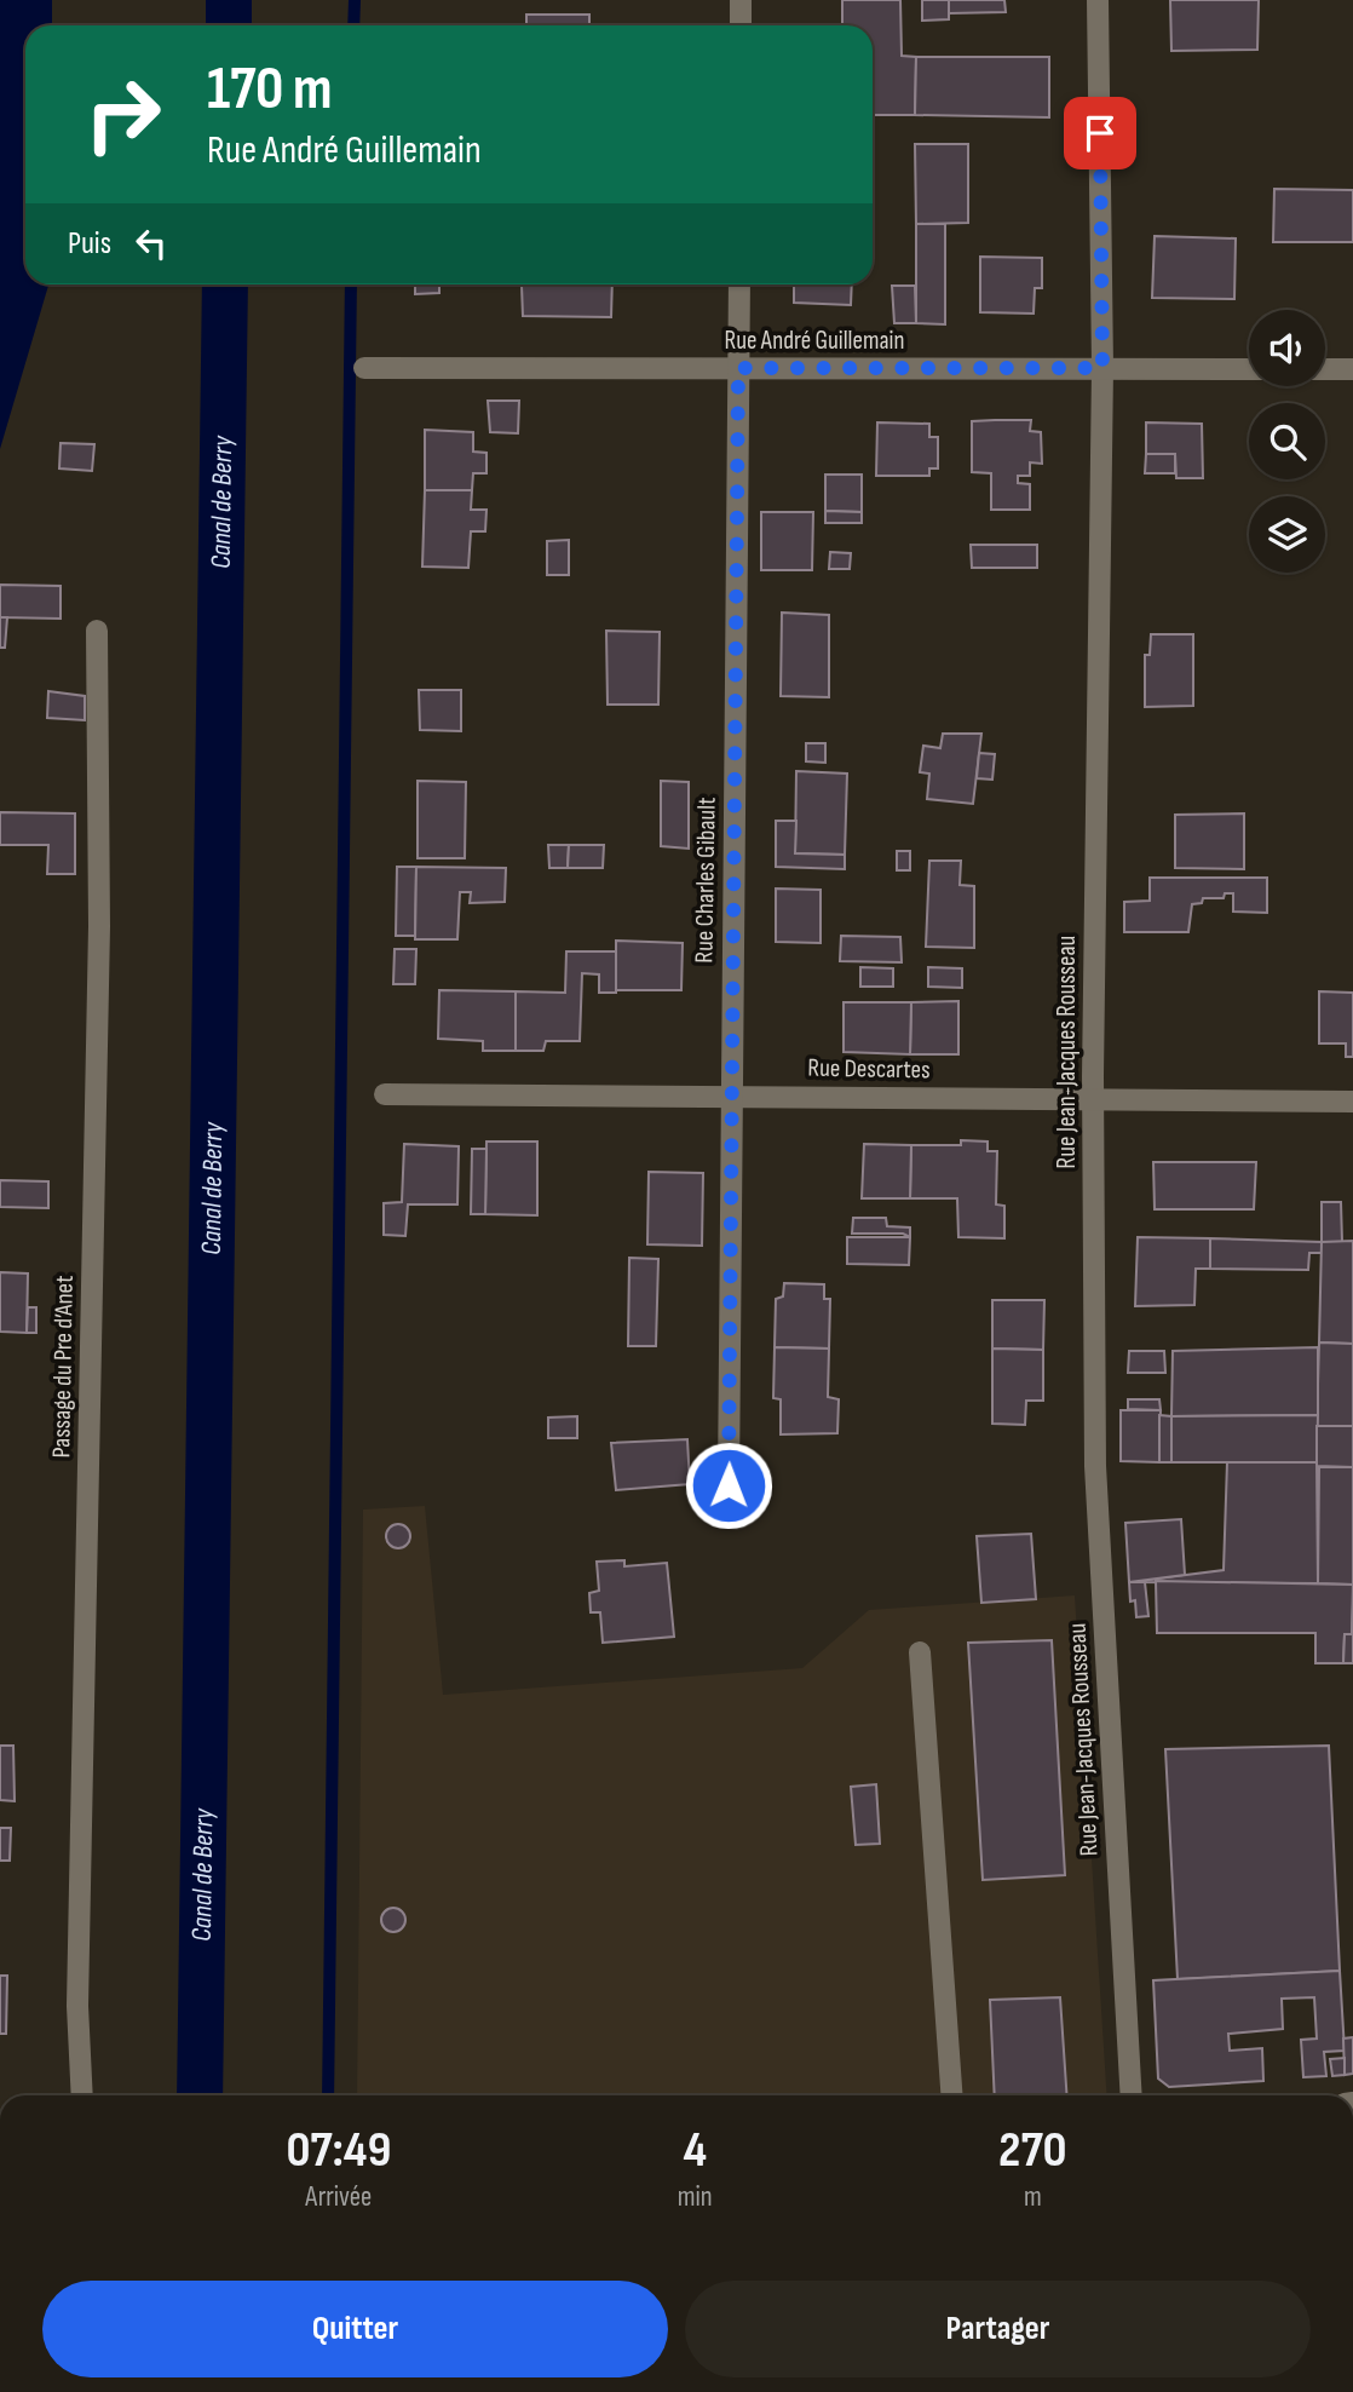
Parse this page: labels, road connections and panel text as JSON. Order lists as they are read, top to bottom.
{
  "streets": {
    "street": [
      "Rue André Guillemain",
      "Rue Charles Gibault",
      "Rue Jean-Jacques Rousseau",
      "Rue Descartes",
      "Passage du Pre d’Anet"
    ]
  },
  "crossings": [
    ["Rue André Guillemain", "Rue Charles Gibault"],
    ["Rue André Guillemain", "Rue Jean-Jacques Rousseau"],
    ["Rue Charles Gibault", "Rue Descartes"],
    ["Rue Jean-Jacques Rousseau", "Rue Descartes"]
  ],
  "water": ["Canal de Berry"],
  "page": {
    "turn": ["170 m", "Rue André Guillemain"],
    "then": "Puis",
    "eta": [
      "07:49",
      "Arrivée",
      "4",
      "min",
      "270",
      "m"
    ],
    "buttons": ["Quitter", "Partager"]
  }
}
